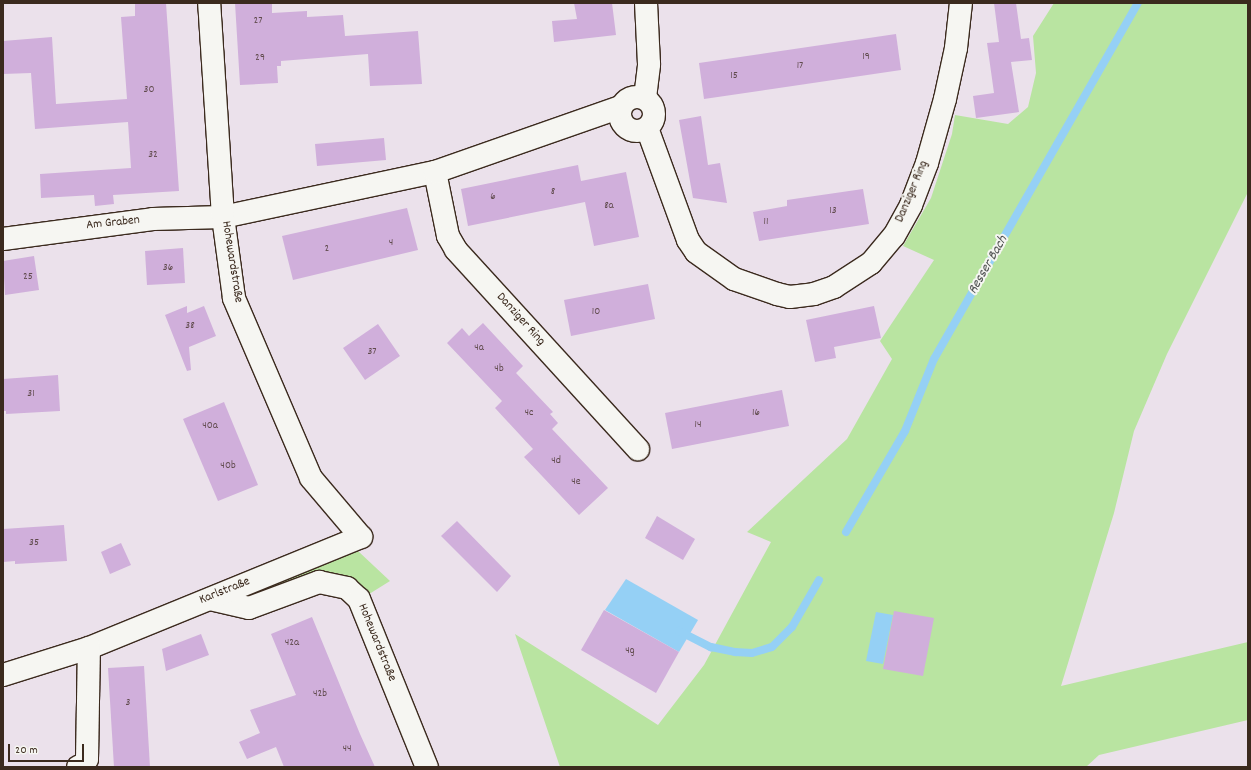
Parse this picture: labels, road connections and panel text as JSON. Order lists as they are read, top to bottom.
{
  "streets": {
    "street": [
      "Danziger Ring",
      "Am Graben",
      "Hohewardstraße",
      "Karlstraße"
    ]
  },
  "crossings": [
    ["Am Graben", "Hohewardstraße"],
    ["Hohewardstraße", "Karlstraße"]
  ],
  "water": ["Resser Bach"],
  "house_numbers": [
    "27",
    "19",
    "29",
    "17",
    "15",
    "30",
    "32",
    "8",
    "6",
    "8a",
    "13",
    "11",
    "4",
    "2",
    "36",
    "25",
    "10",
    "38",
    "4a",
    "37",
    "4b",
    "31",
    "4c",
    "16",
    "14",
    "40a",
    "4d",
    "40b",
    "4e",
    "35",
    "42a",
    "4g",
    "42b",
    "3",
    "44"
  ],
  "scale_bar": "20 m"
}
